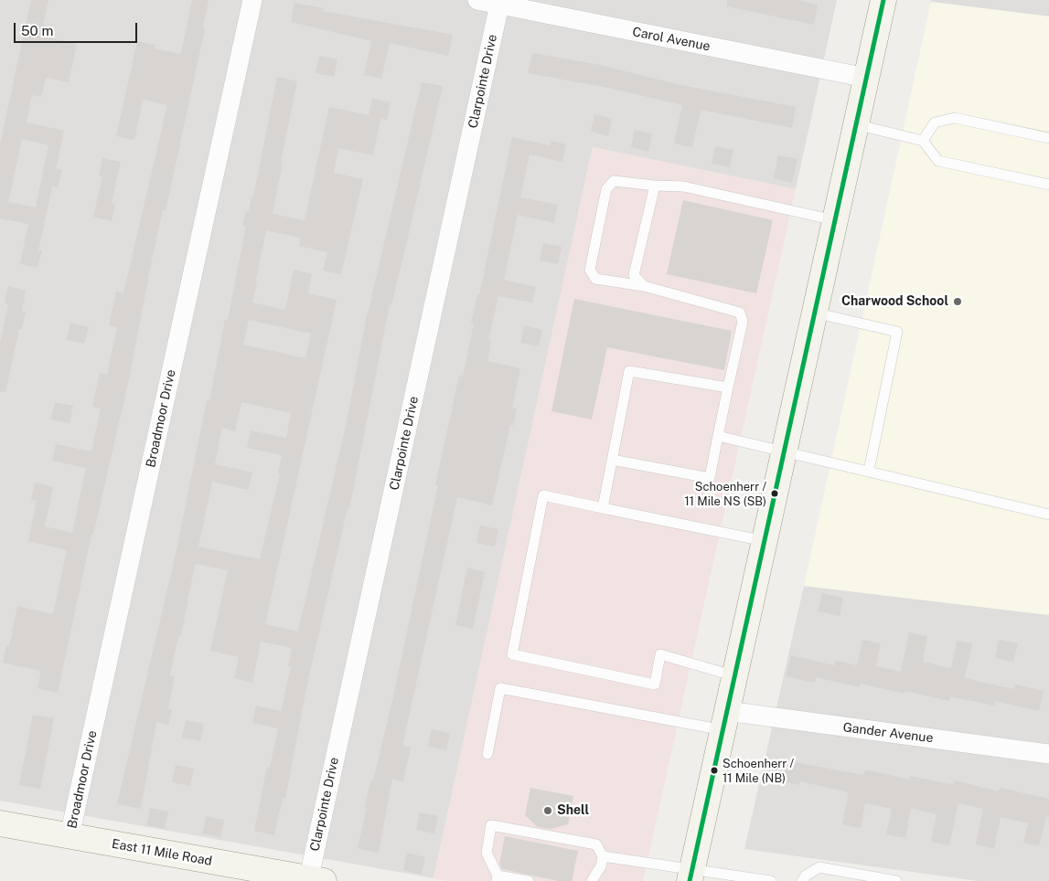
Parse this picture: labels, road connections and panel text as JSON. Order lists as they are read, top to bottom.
{
  "streets": {
    "main road": ["East 11 Mile Road"],
    "street": [
      "Carol Avenue",
      "Clarpointe Drive",
      "Broadmoor Drive",
      "Gander Avenue"
    ]
  },
  "crossings": [
    ["Carol Avenue", "Clarpointe Drive"],
    ["Clarpointe Drive", "East 11 Mile Road"],
    ["Broadmoor Drive", "East 11 Mile Road"]
  ],
  "places": [
    "Charwood School",
    "Schoenherr / 11 Mile NS (SB)",
    "Schoenherr / 11 Mile (NB)",
    "Shell"
  ],
  "scale_bar": "50 m"
}
